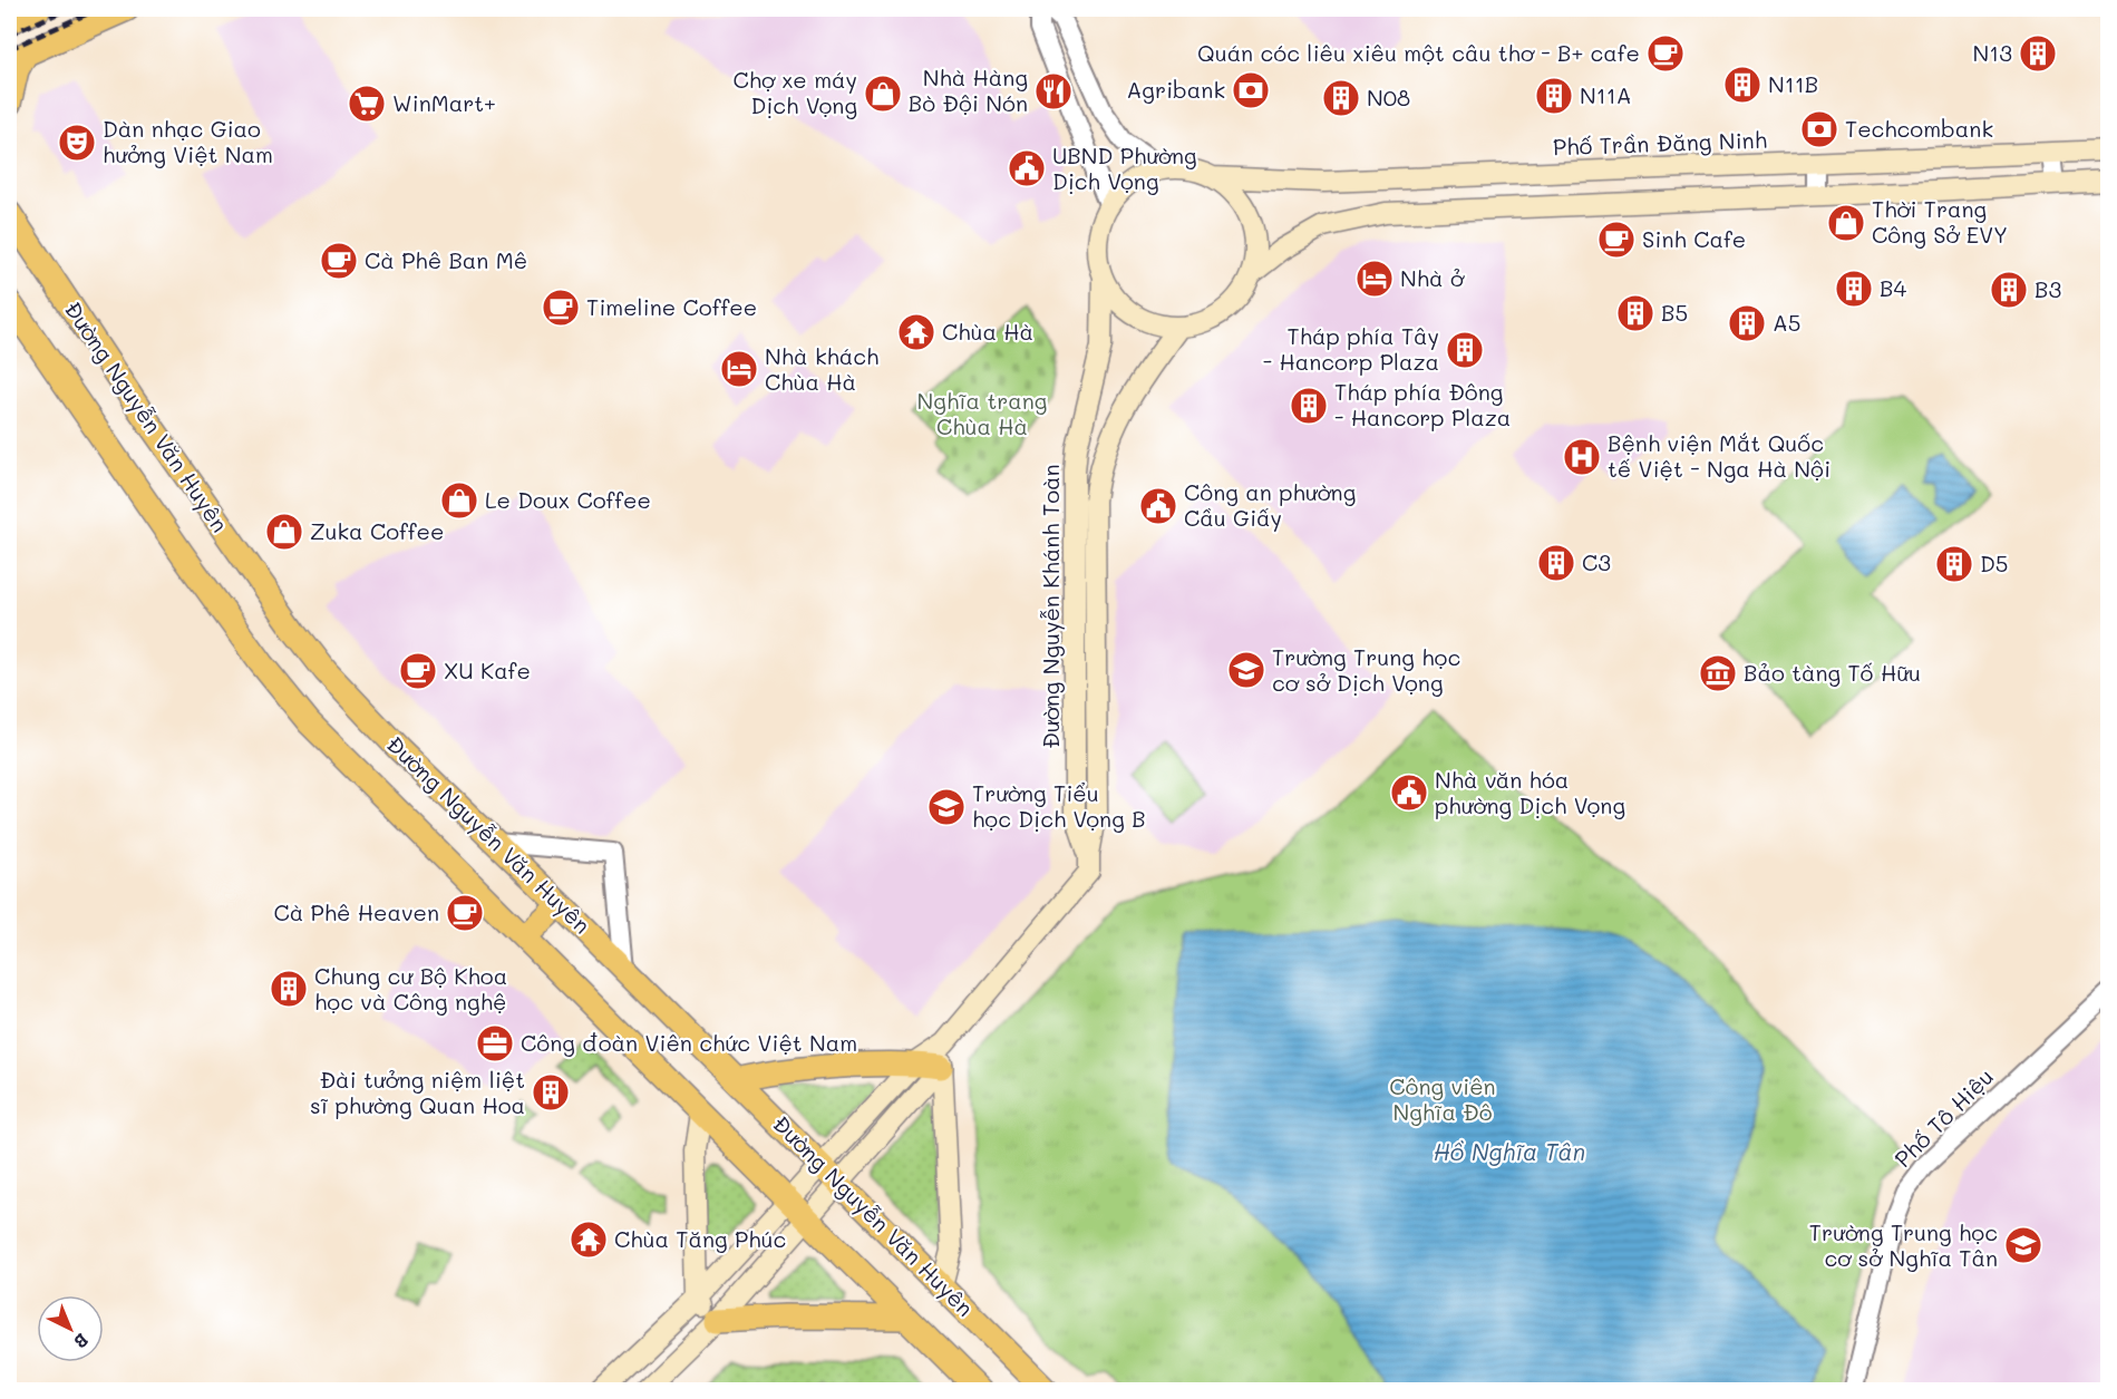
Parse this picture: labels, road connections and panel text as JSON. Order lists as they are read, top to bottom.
{
  "streets": {
    "main road": ["Phố Trần Đăng Ninh", "Đường Nguyễn Văn Huyên", "Đường Nguyễn Khánh Toàn"],
    "street": ["Phố Tô Hiệu"]
  },
  "crossings": [
    ["Phố Trần Đăng Ninh", "Đường Nguyễn Khánh Toàn"],
    ["Đường Nguyễn Văn Huyên", "Đường Nguyễn Khánh Toàn"]
  ],
  "water": ["Hồ Nghĩa Tân"],
  "parks": ["Nghĩa trang Chùa Hà", "Công viên Nghĩa Đô"],
  "places": {
    "cafe": [
      "Quán cóc liêu xiêu một câu thơ - B+ cafe",
      "Sinh Cafe",
      "Cà Phê Ban Mê",
      "Timeline Coffee",
      "XU Kafe",
      "Cà Phê Heaven"
    ],
    "building": [
      "N13",
      "N11B",
      "N11A",
      "N08",
      "B4",
      "B3",
      "B5",
      "A5",
      "Tháp phía Tây - Hancorp Plaza",
      "Tháp phía Đông - Hancorp Plaza",
      "C3",
      "D5",
      "Chung cư Bộ Khoa học và Công nghệ",
      "Đài tưởng niệm liệt sĩ phường Quan Hoa"
    ],
    "bank": ["Agribank", "Techcombank"],
    "restaurant": ["Nhà Hàng Bò Đội Nón"],
    "shop": [
      "Chợ xe máy Dịch Vọng",
      "Thời Trang Công Sở EVY",
      "Le Doux Coffee",
      "Zuka Coffee"
    ],
    "supermarket": ["WinMart+"],
    "theatre": ["Dàn nhạc Giao hưởng Việt Nam"],
    "public building": ["UBND Phường Dịch Vọng", "Công an phường Cầu Giấy", "Nhà văn hóa phường Dịch Vọng"],
    "hotel": ["Nhà ở", "Nhà khách Chùa Hà"],
    "temple": ["Chùa Hà", "Chùa Tăng Phúc"],
    "hospital": ["Bệnh viện Mắt Quốc tế Việt - Nga Hà Nội"],
    "school or university": ["Trường Trung học cơ sở Dịch Vọng", "Trường Tiểu học Dịch Vọng B", "Trường Trung học cơ sở Nghĩa Tân"],
    "museum": ["Bảo tàng Tố Hữu"],
    "office": ["Công đoàn Viên chức Việt Nam"]
  },
  "north": "bottom right"
}
